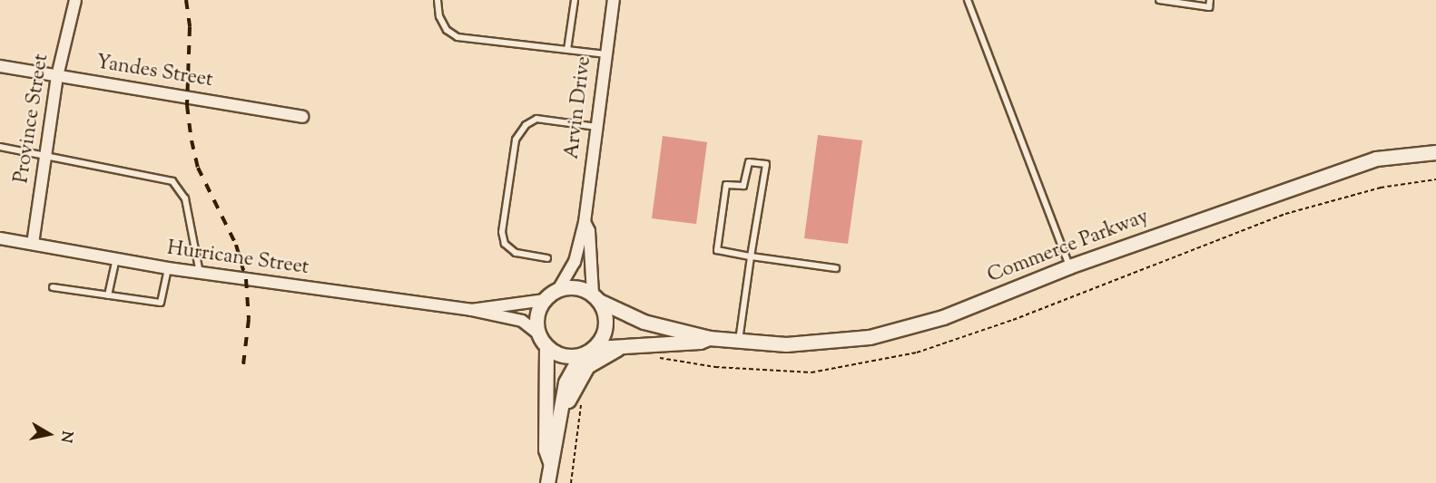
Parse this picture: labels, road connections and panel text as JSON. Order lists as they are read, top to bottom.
{
  "streets": {
    "street": [
      "Yandes Street",
      "Arvin Drive",
      "Province Street",
      "Commerce Parkway",
      "Hurricane Street"
    ]
  },
  "crossings": [
    ["Yandes Street", "Province Street"],
    ["Arvin Drive", "Commerce Parkway"],
    ["Arvin Drive", "Hurricane Street"],
    ["Province Street", "Hurricane Street"],
    ["Commerce Parkway", "Hurricane Street"]
  ],
  "north": "right"
}
